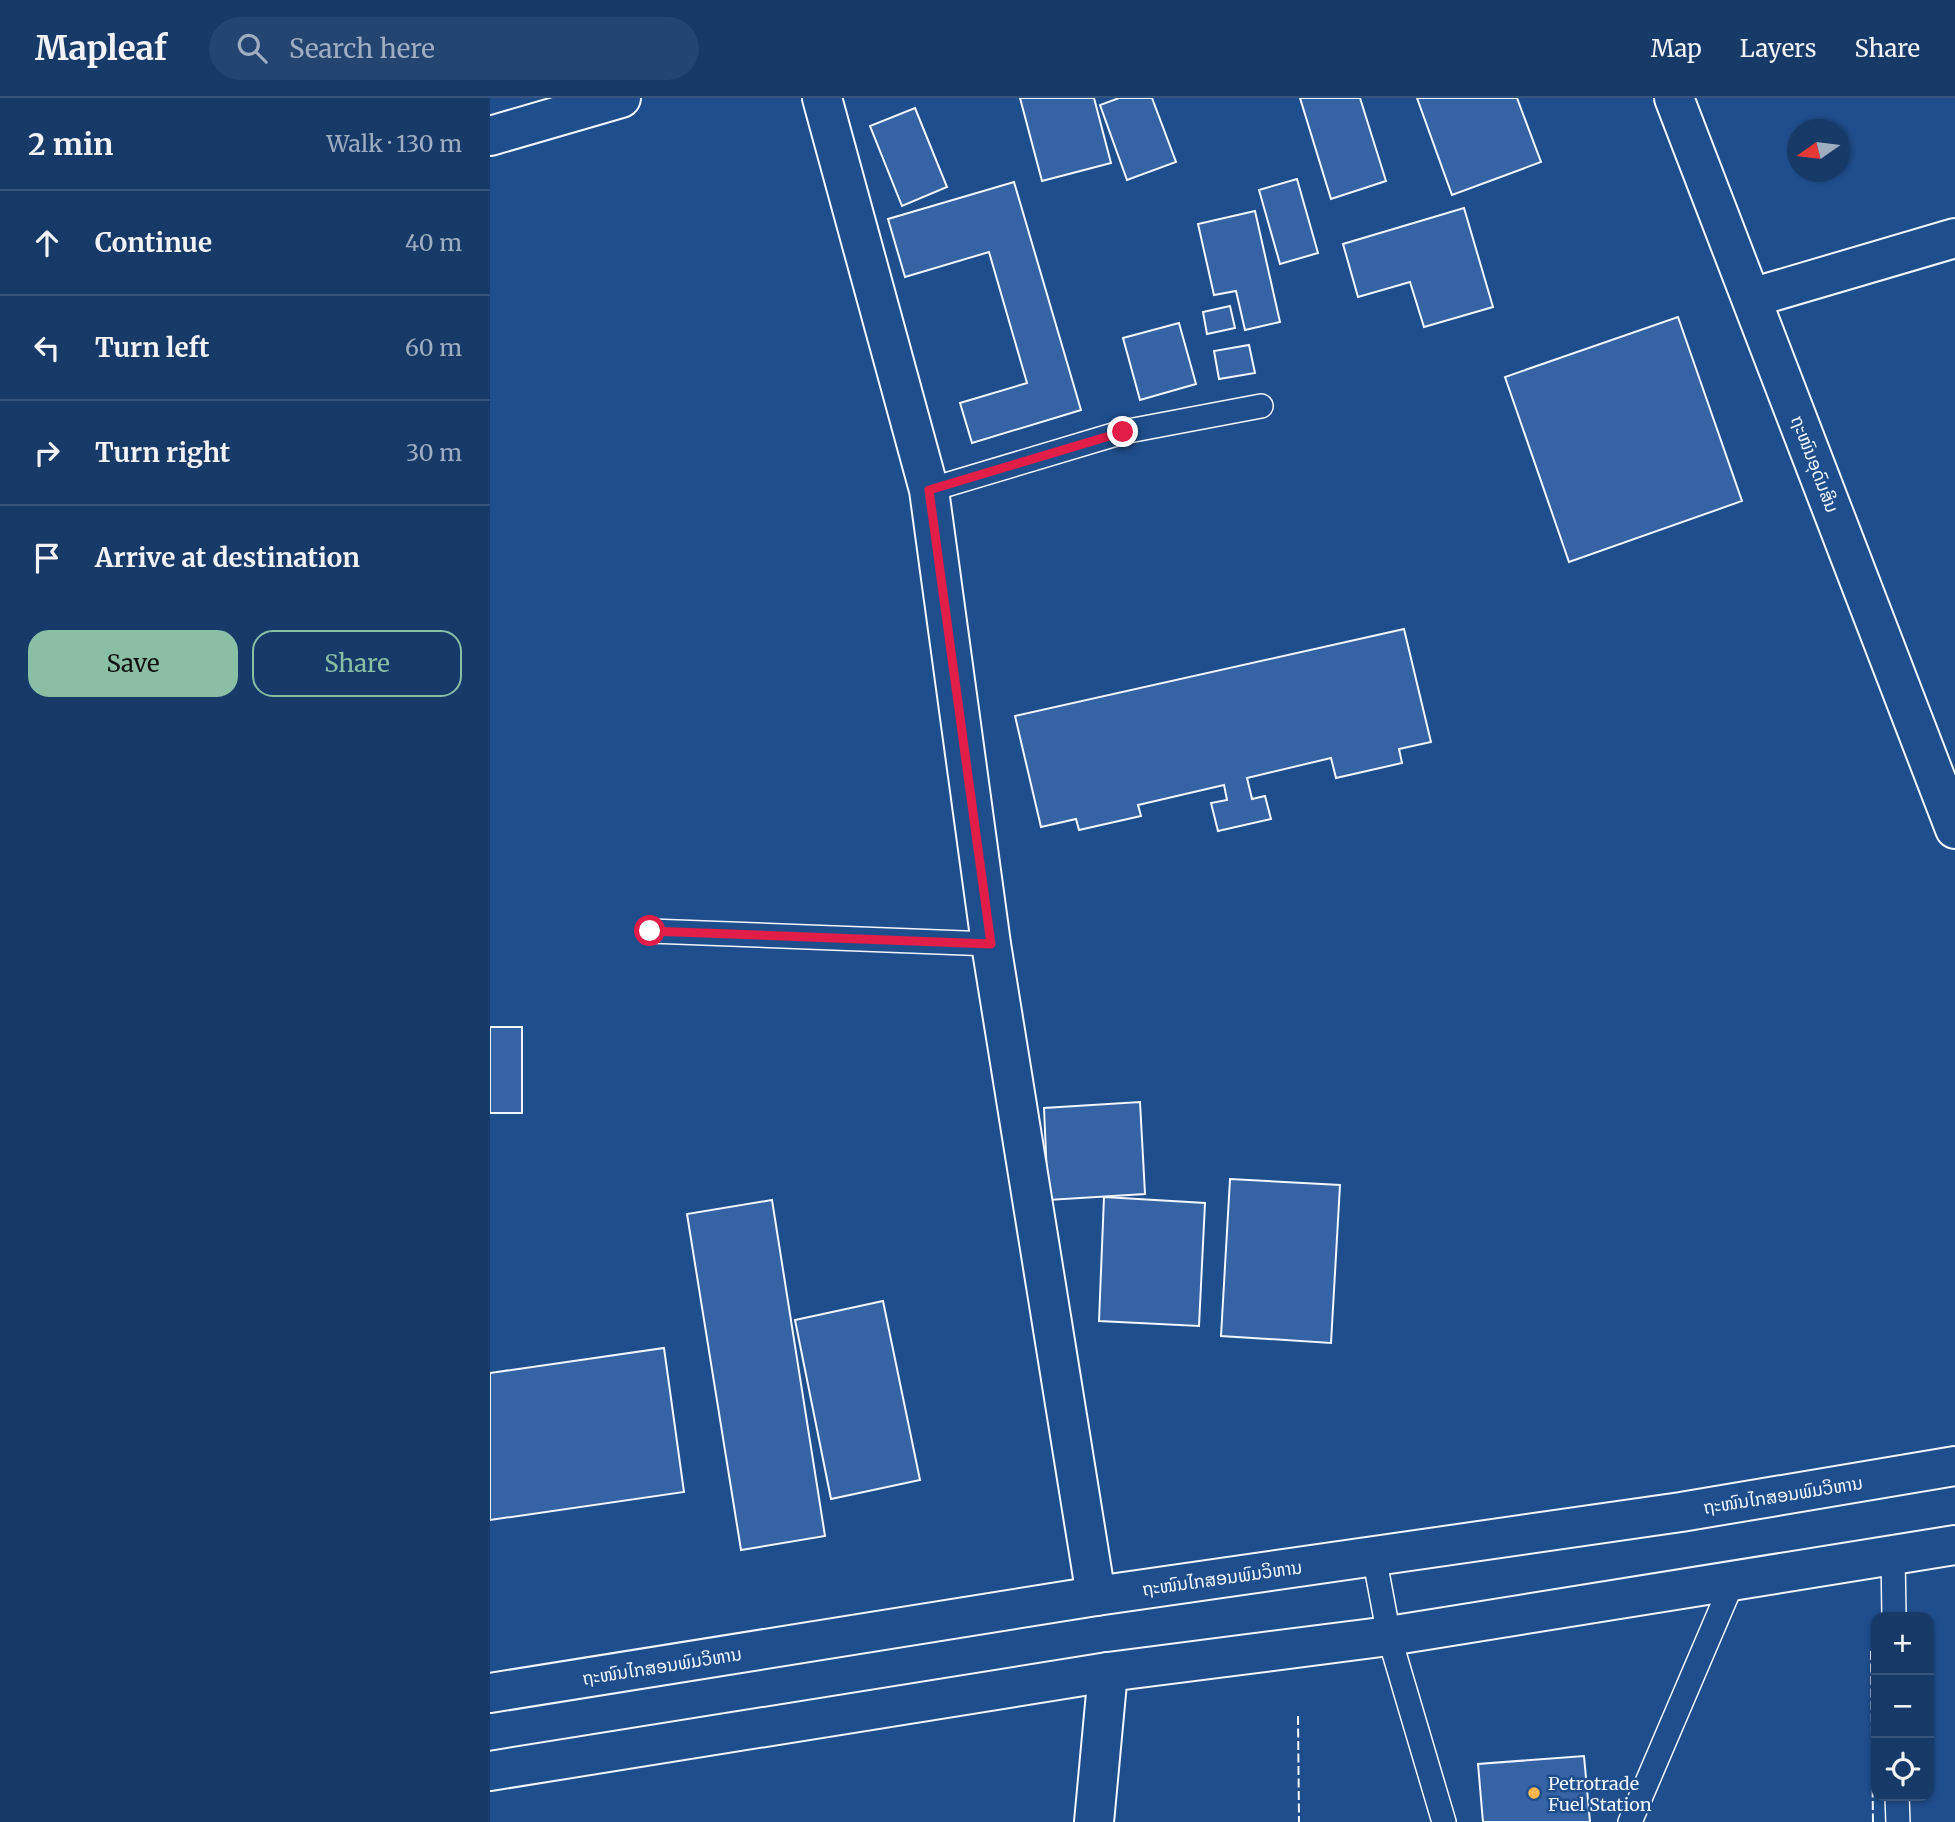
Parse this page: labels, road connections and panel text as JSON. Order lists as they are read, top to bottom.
{
  "streets": {
    "main road": ["ຖະໜົນອຸດົມສິນ", "ຖະໜົນໄກສອນພົມວິຫານ"]
  },
  "places": ["Petrotrade Fuel Station"],
  "north": "left",
  "page": {
    "header": "Mapleaf",
    "search": "Search here",
    "nav": ["Map", "Layers", "Share"],
    "heading": ["2 min", "Walk · 130 m"],
    "list": [
      ["Continue", "40 m"],
      ["Turn left", "60 m"],
      ["Turn right", "30 m"],
      "Arrive at destination"
    ],
    "buttons": ["Save", "Share"],
    "map_buttons": ["+", "−"]
  }
}
